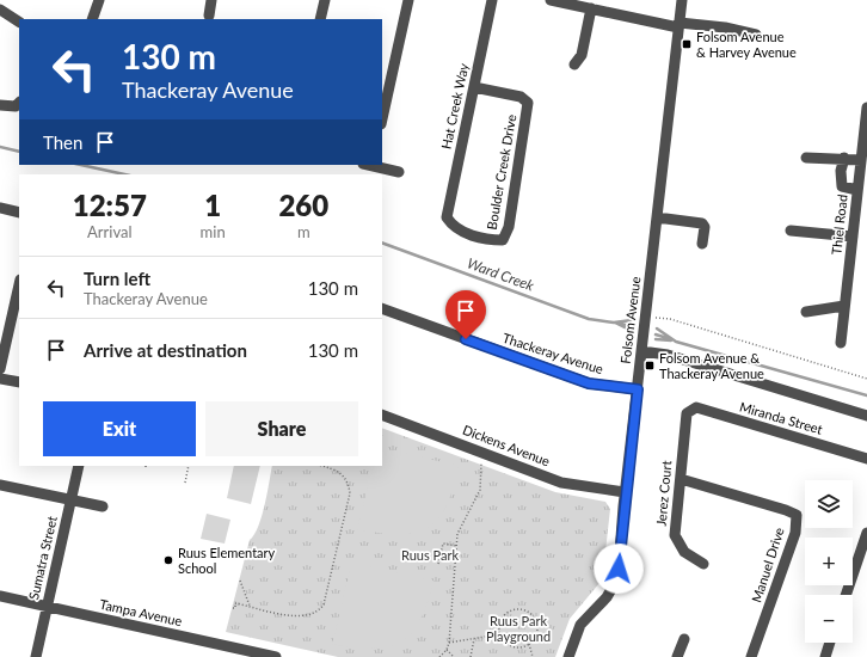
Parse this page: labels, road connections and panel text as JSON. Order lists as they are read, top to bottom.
{
  "streets": {
    "street": [
      "Hat Creek Way",
      "Boulder Creek Drive",
      "Thiel Road",
      "Folsom Avenue",
      "Thackeray Avenue",
      "Miranda Street",
      "Dickens Avenue",
      "Jerez Court",
      "Sumatra Street",
      "Manuel Drive",
      "Tampa Avenue"
    ]
  },
  "crossings": [
    ["Hat Creek Way", "Boulder Creek Drive"],
    ["Folsom Avenue", "Thackeray Avenue"],
    ["Folsom Avenue", "Dickens Avenue"],
    ["Miranda Street", "Jerez Court"],
    ["Jerez Court", "Manuel Drive"],
    ["Sumatra Street", "Tampa Avenue"]
  ],
  "water": ["Ward Creek"],
  "parks": ["Ruus Park", "Ruus Park Playground"],
  "places": {
    "transit": ["Folsom Avenue & Harvey Avenue", "Folsom Avenue & Thackeray Avenue"],
    "other": ["Ruus Elementary School"]
  },
  "page": {
    "turn": ["130 m", "Thackeray Avenue"],
    "then": "Then",
    "eta": [
      "12:57",
      "Arrival",
      "1",
      "min",
      "260",
      "m"
    ],
    "list": [
      {
        "name": "Turn left",
        "note": "Thackeray Avenue",
        "value": "130 m"
      },
      {
        "name": "Arrive at destination",
        "value": "130 m"
      }
    ],
    "buttons": ["Exit", "Share"],
    "map_buttons": ["+", "−"]
  }
}
